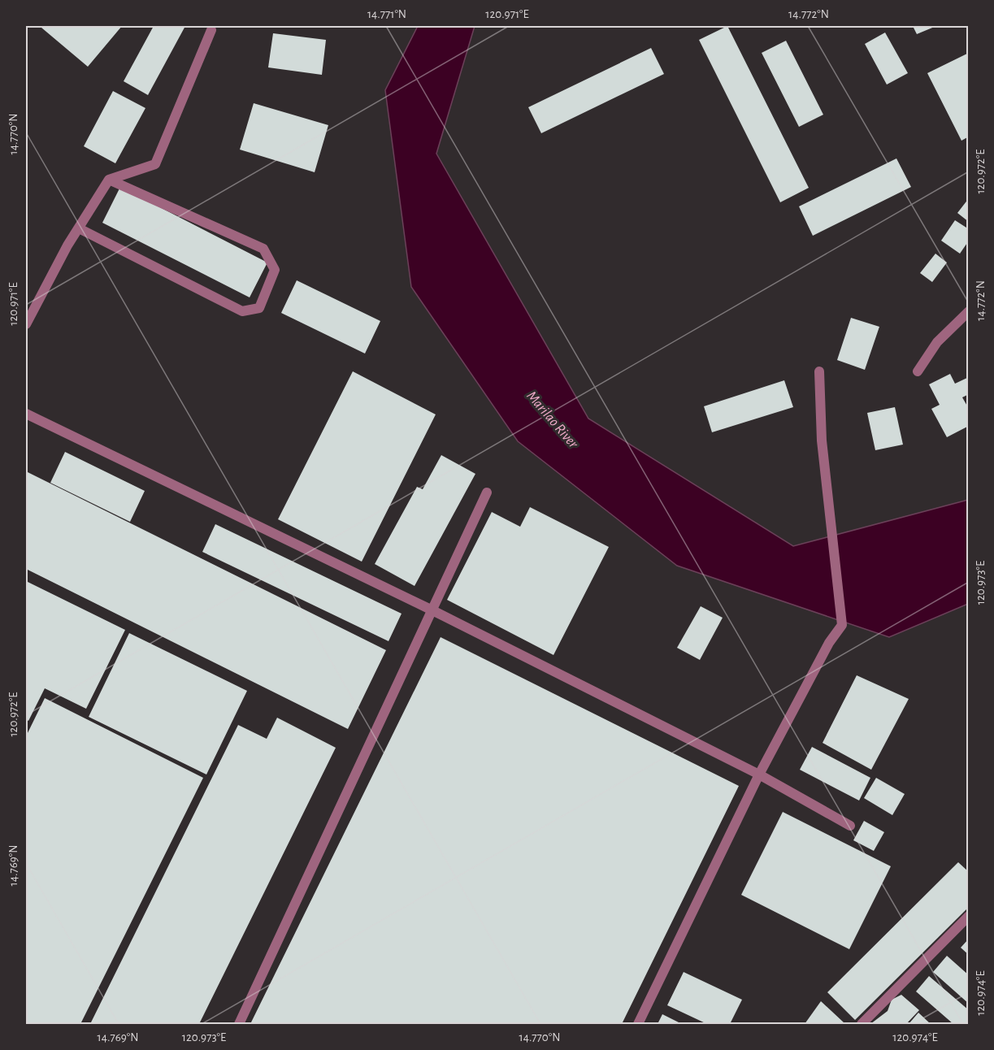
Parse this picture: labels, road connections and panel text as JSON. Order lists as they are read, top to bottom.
{
  "water": ["Marilao River"],
  "coordinates": [
    "14.771°N",
    "120.971°E",
    "14.772°N",
    "14.770°N",
    "120.972°E",
    "120.973°E",
    "14.769°N",
    "120.974°E"
  ]
}
